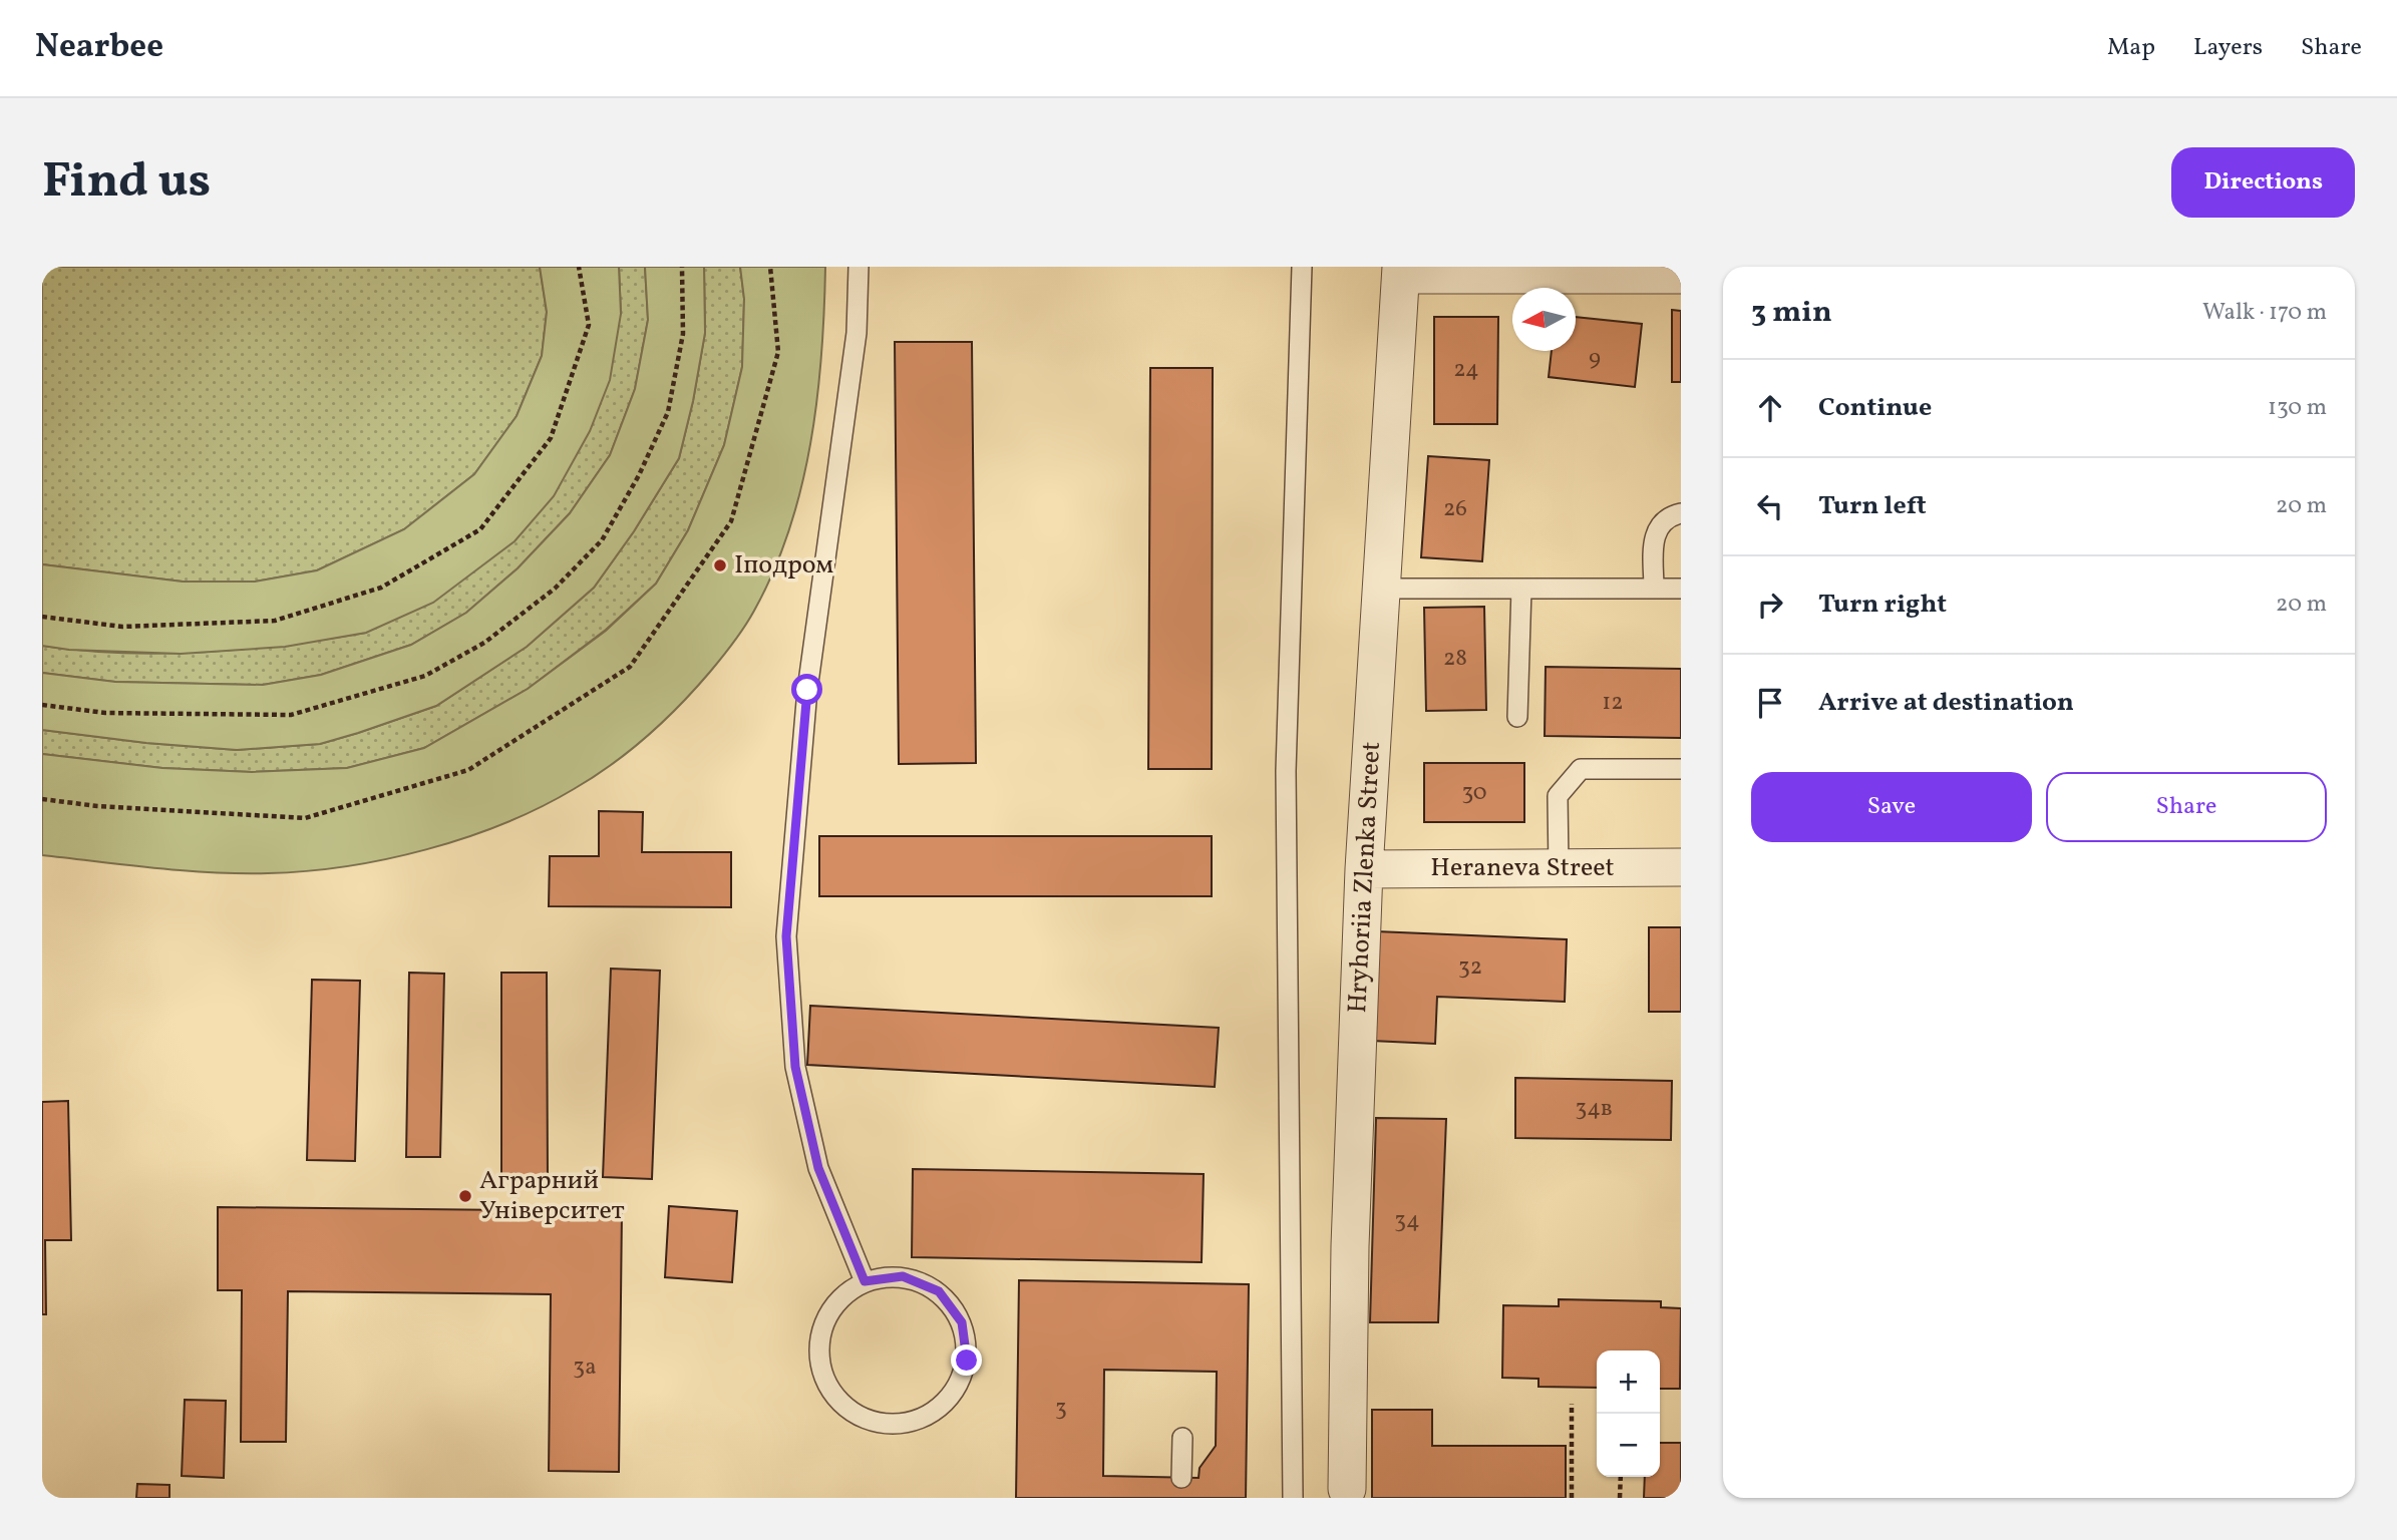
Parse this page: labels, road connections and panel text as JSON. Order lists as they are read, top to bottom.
{
  "streets": {
    "street": ["Heraneva Street", "Hryhoriia Zlenka Street"]
  },
  "crossings": [
    ["Heraneva Street", "Hryhoriia Zlenka Street"]
  ],
  "places": ["Іподром", "Аграрний Університет"],
  "house_numbers": [
    "9",
    "24",
    "26",
    "28",
    "12",
    "30",
    "32",
    "34в",
    "34",
    "3а",
    "3"
  ],
  "north": "left",
  "page": {
    "header": "Nearbee",
    "nav": ["Map", "Layers", "Share"],
    "buttons": [
      "Directions",
      ["Save", "Share"]
    ],
    "title": "Find us",
    "heading": ["3 min", "Walk · 170 m"],
    "list": [
      ["Continue", "130 m"],
      ["Turn left", "20 m"],
      ["Turn right", "20 m"],
      "Arrive at destination"
    ],
    "map_buttons": ["+", "−"]
  }
}
